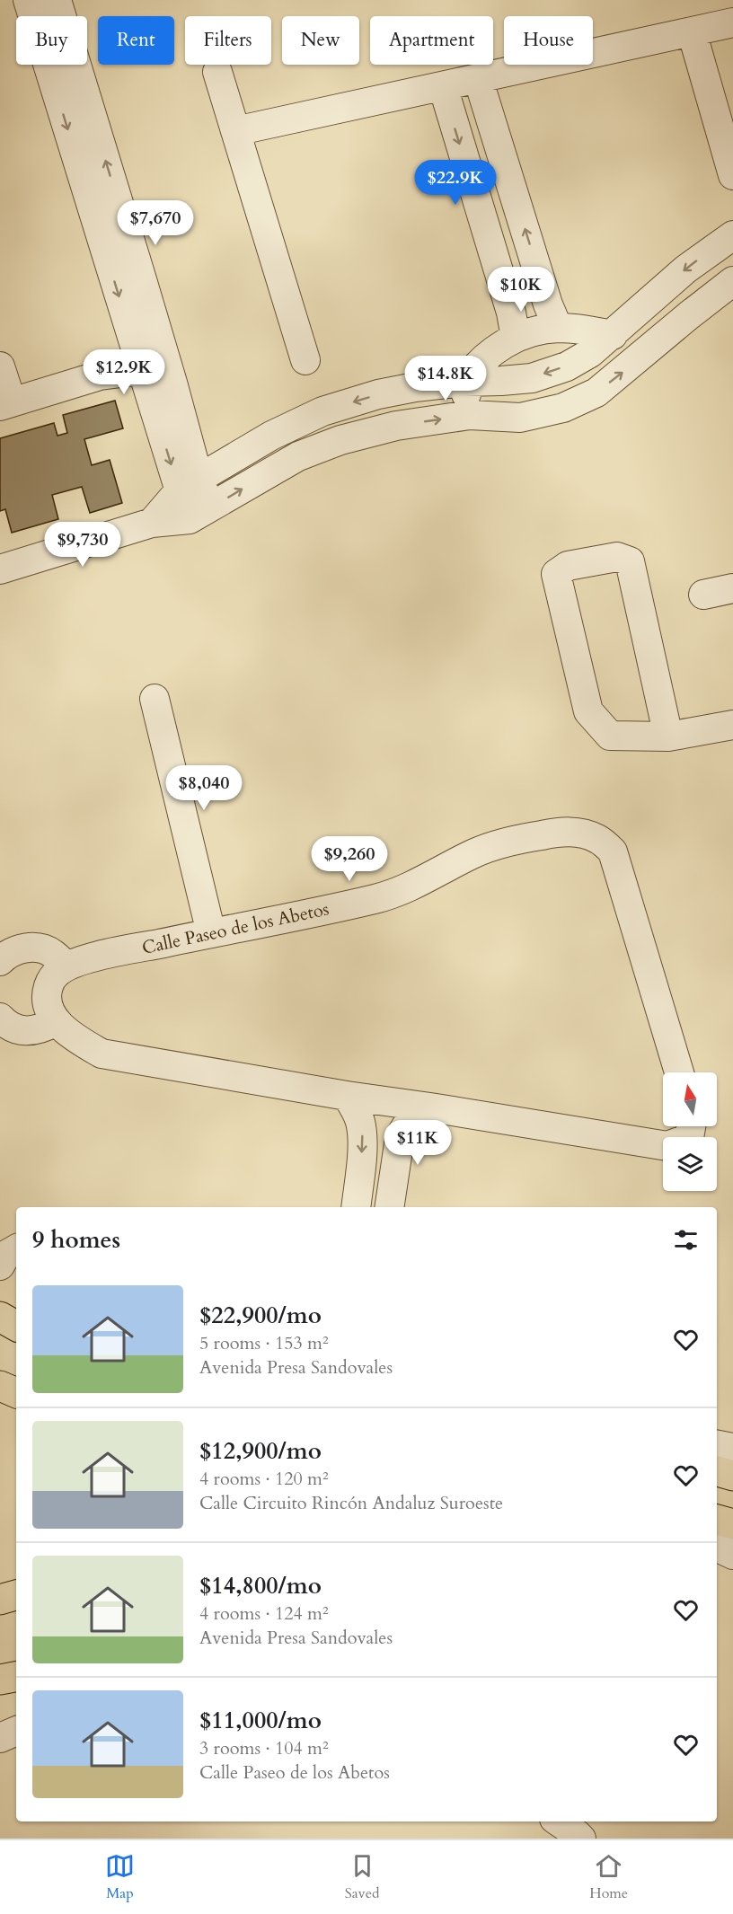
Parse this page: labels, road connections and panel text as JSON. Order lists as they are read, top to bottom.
{
  "streets": {
    "street": ["Calle Paseo de los Abetos"]
  },
  "north": "top",
  "page": {
    "chip": [
      "Buy",
      "Rent",
      "Filters",
      "New",
      "Apartment",
      "House"
    ],
    "price": [
      "$22.9K",
      "$7,670",
      "$10K",
      "$12.9K",
      "$14.8K",
      "$9,730",
      "$8,040",
      "$9,260",
      "$11K"
    ],
    "heading": "9 homes",
    "list": [
      {
        "name": "$22,900/mo",
        "note": "5 rooms · 153 m² · Avenida Presa Sandovales"
      },
      {
        "name": "$12,900/mo",
        "note": "4 rooms · 120 m² · Calle Circuito Rincón Andaluz Suroeste"
      },
      {
        "name": "$14,800/mo",
        "note": "4 rooms · 124 m² · Avenida Presa Sandovales"
      },
      {
        "name": "$11,000/mo",
        "note": "3 rooms · 104 m² · Calle Paseo de los Abetos"
      }
    ],
    "tabs": ["Map", "Saved", "Home"]
  }
}
